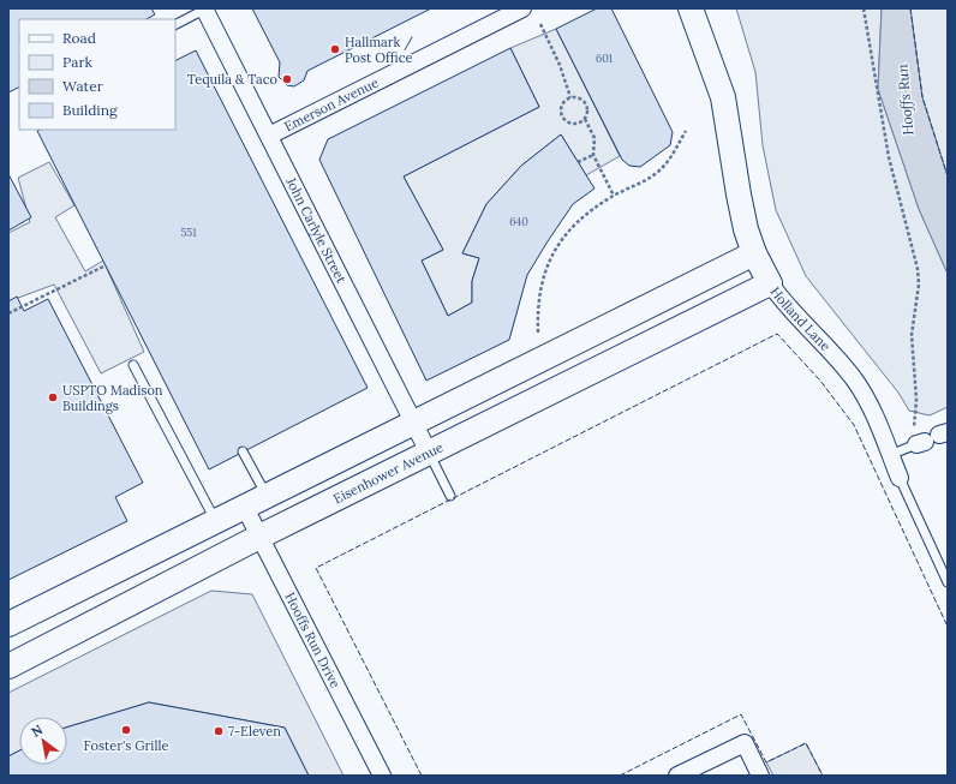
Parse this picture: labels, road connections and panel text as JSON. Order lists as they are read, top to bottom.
{
  "streets": {
    "main road": ["Holland Lane", "Eisenhower Avenue"],
    "street": ["Emerson Avenue", "John Carlyle Street", "Hooffs Run Drive"]
  },
  "crossings": [
    ["Emerson Avenue", "John Carlyle Street"],
    ["John Carlyle Street", "Eisenhower Avenue"],
    ["Holland Lane", "Eisenhower Avenue"],
    ["Eisenhower Avenue", "Hooffs Run Drive"]
  ],
  "water": ["Hooffs Run"],
  "places": [
    "Hallmark / Post Office",
    "Tequila & Taco",
    "USPTO Madison Buildings",
    "Foster's Grille",
    "7-Eleven"
  ],
  "house_numbers": ["601", "640", "551"],
  "legend": [
    "Road",
    "Park",
    "Water",
    "Building"
  ],
  "north": "top left"
}
